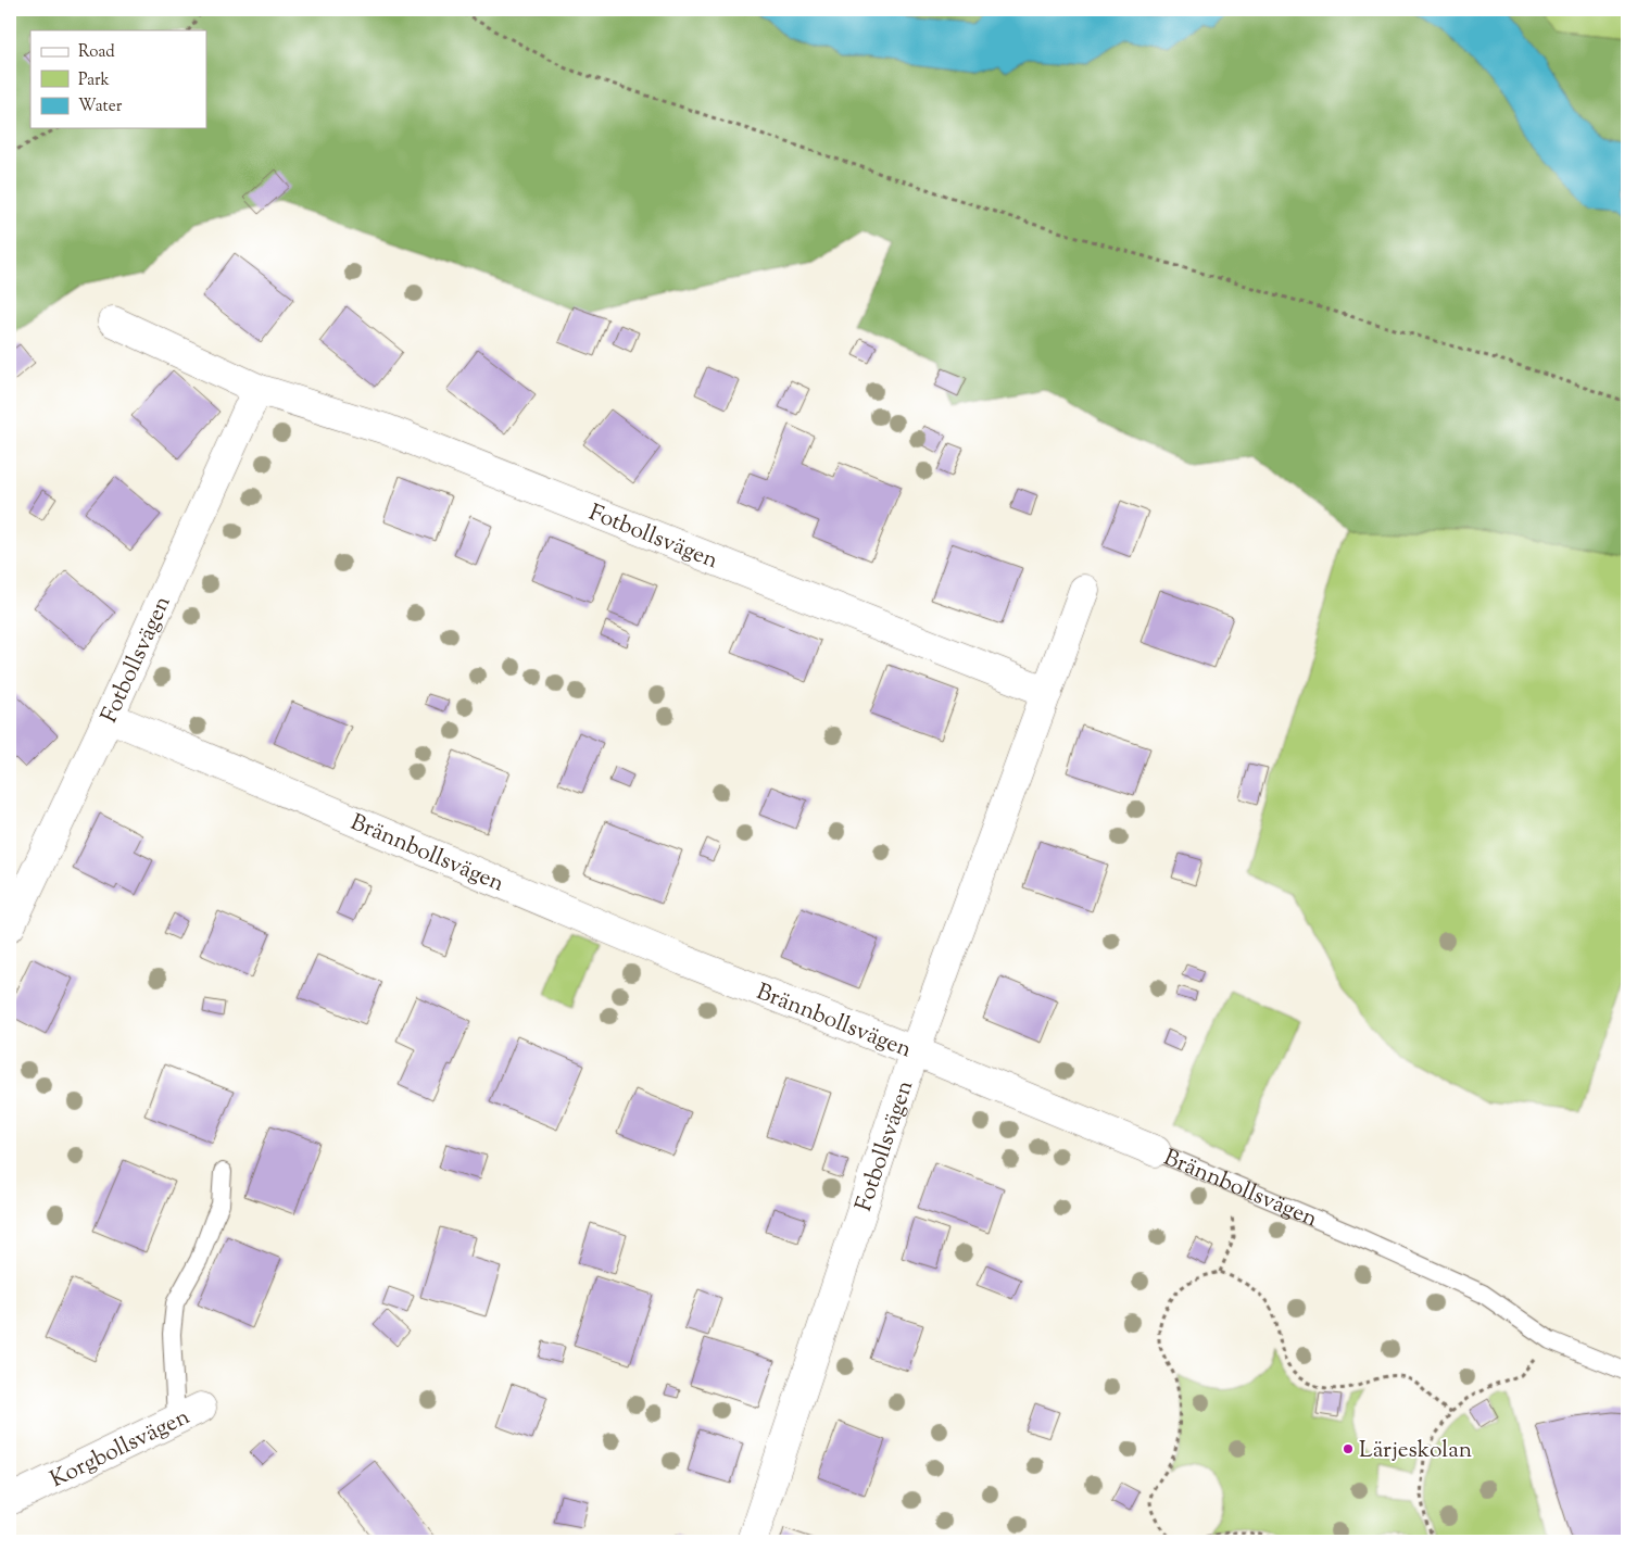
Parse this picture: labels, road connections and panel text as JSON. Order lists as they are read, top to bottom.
{
  "streets": {
    "street": ["Fotbollsvägen", "Brännbollsvägen", "Korgbollsvägen"]
  },
  "crossings": [
    ["Fotbollsvägen", "Brännbollsvägen"]
  ],
  "places": ["Lärjeskolan"],
  "legend": ["Road", "Park", "Water"]
}
